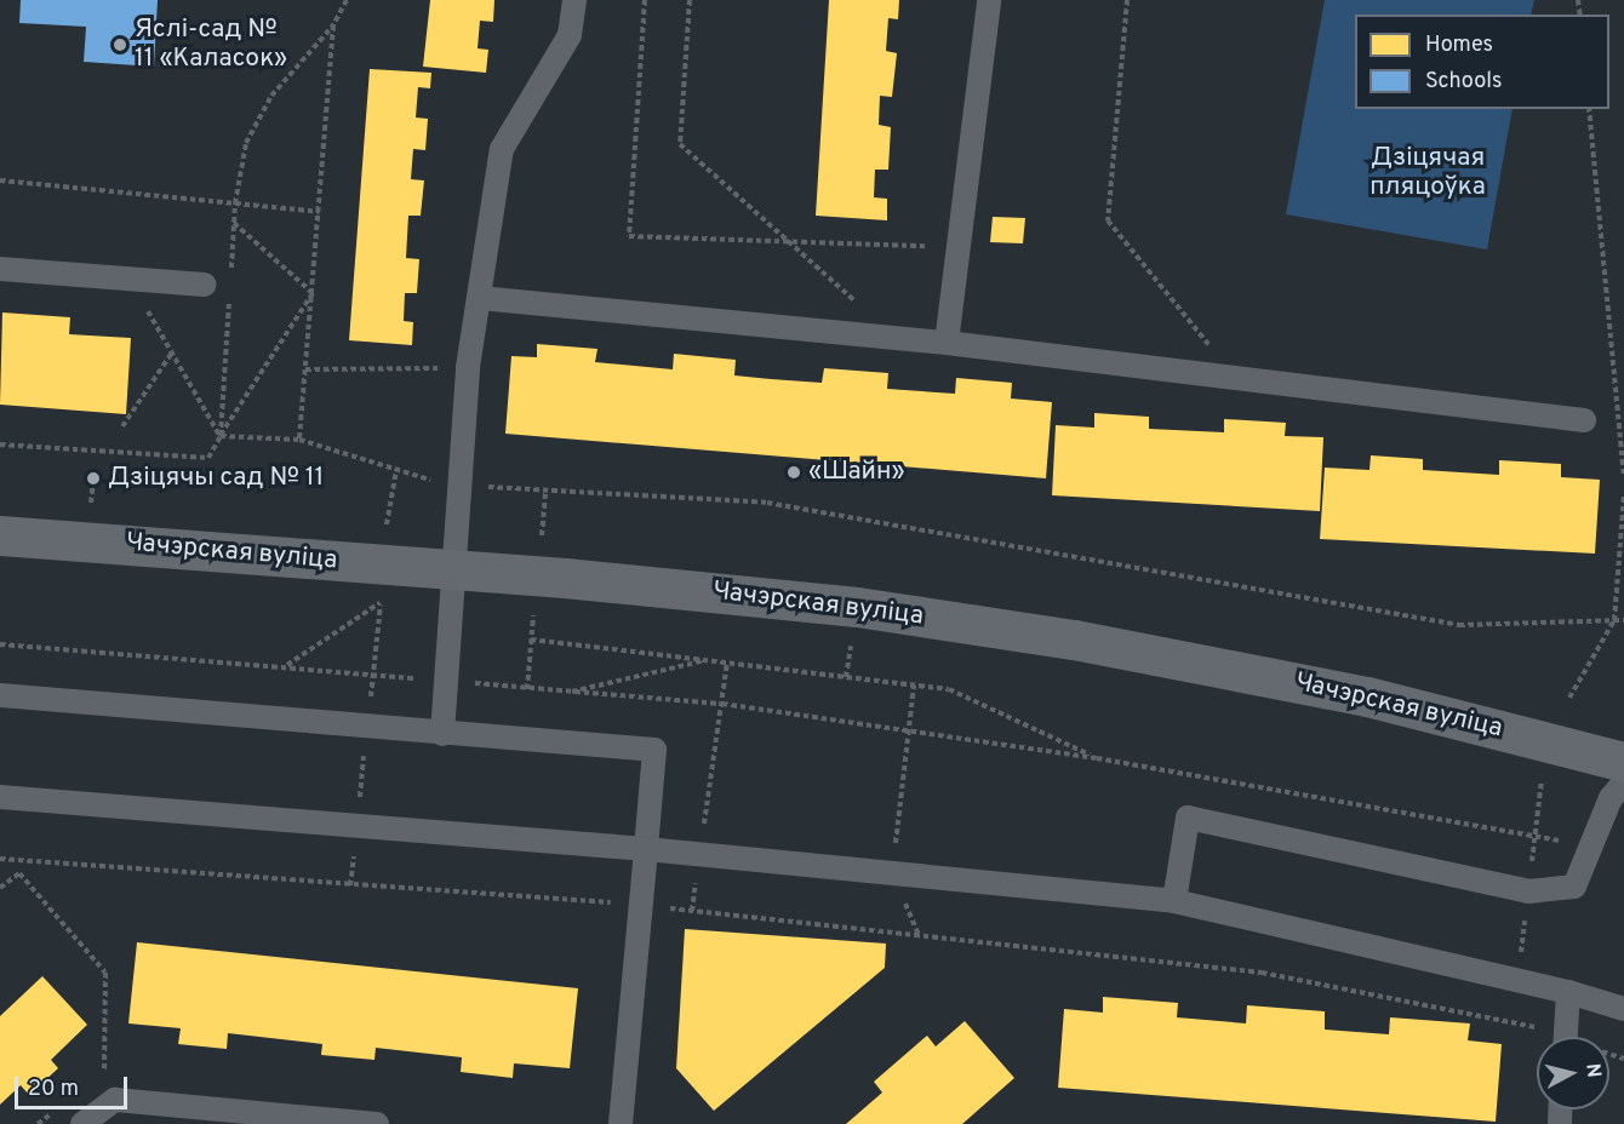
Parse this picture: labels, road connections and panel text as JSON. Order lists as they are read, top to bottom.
{
  "streets": {
    "main road": ["Чачэрская вуліца"]
  },
  "parks": ["Дзіцячая пляцоўка"],
  "places": ["Яслі-сад № 11 «Каласок»", "«Шайн»", "Дзіцячы сад № 11"],
  "legend": ["Homes", "Schools"],
  "scale_bar": "20 m",
  "north": "right"
}
